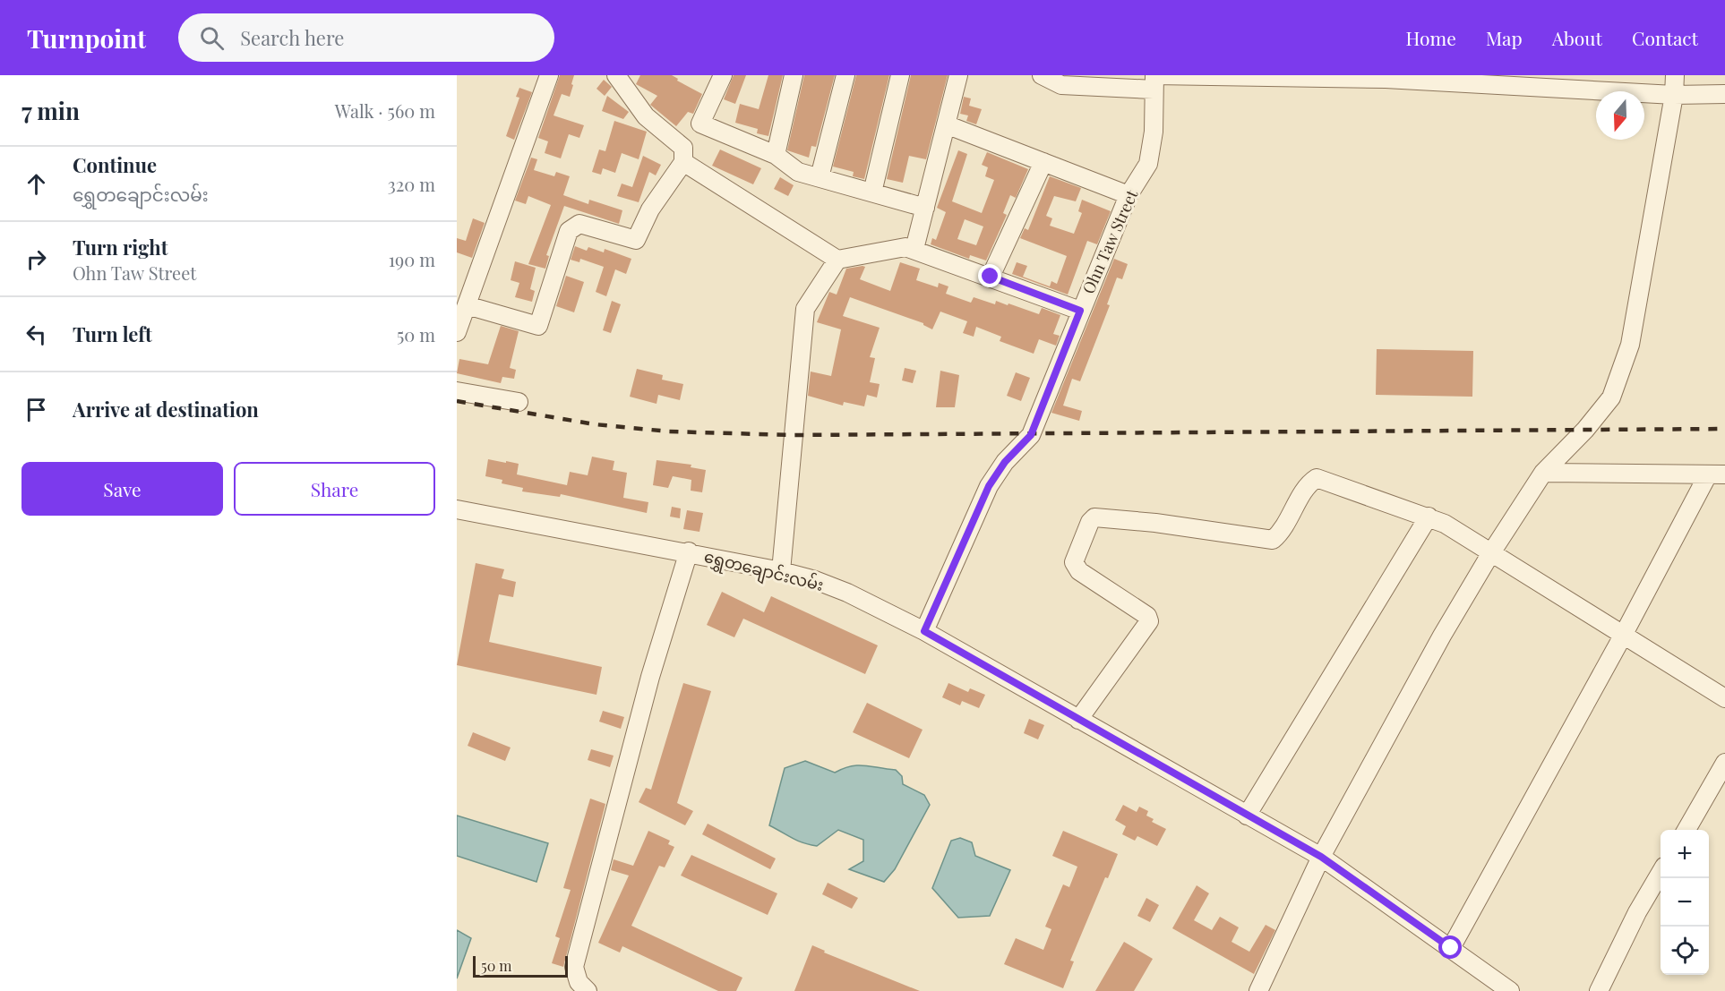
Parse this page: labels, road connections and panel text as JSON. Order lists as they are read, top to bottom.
{
  "streets": {
    "street": ["Ohn Taw Street", "ရွှေတချောင်းလမ်း"]
  },
  "crossings": [
    ["Ohn Taw Street", "ရွှေတချောင်းလမ်း"]
  ],
  "scale_bar": "50 m",
  "north": "bottom",
  "page": {
    "header": "Turnpoint",
    "search": "Search here",
    "nav": [
      "Home",
      "Map",
      "About",
      "Contact"
    ],
    "heading": ["7 min", "Walk · 560 m"],
    "list": [
      ["Continue", "ရွှေတချောင်းလမ်း", "320 m"],
      ["Turn right", "Ohn Taw Street", "190 m"],
      ["Turn left", "50 m"],
      "Arrive at destination"
    ],
    "buttons": ["Save", "Share"],
    "map_buttons": ["+", "−"],
    "scale": "50 m"
  }
}
